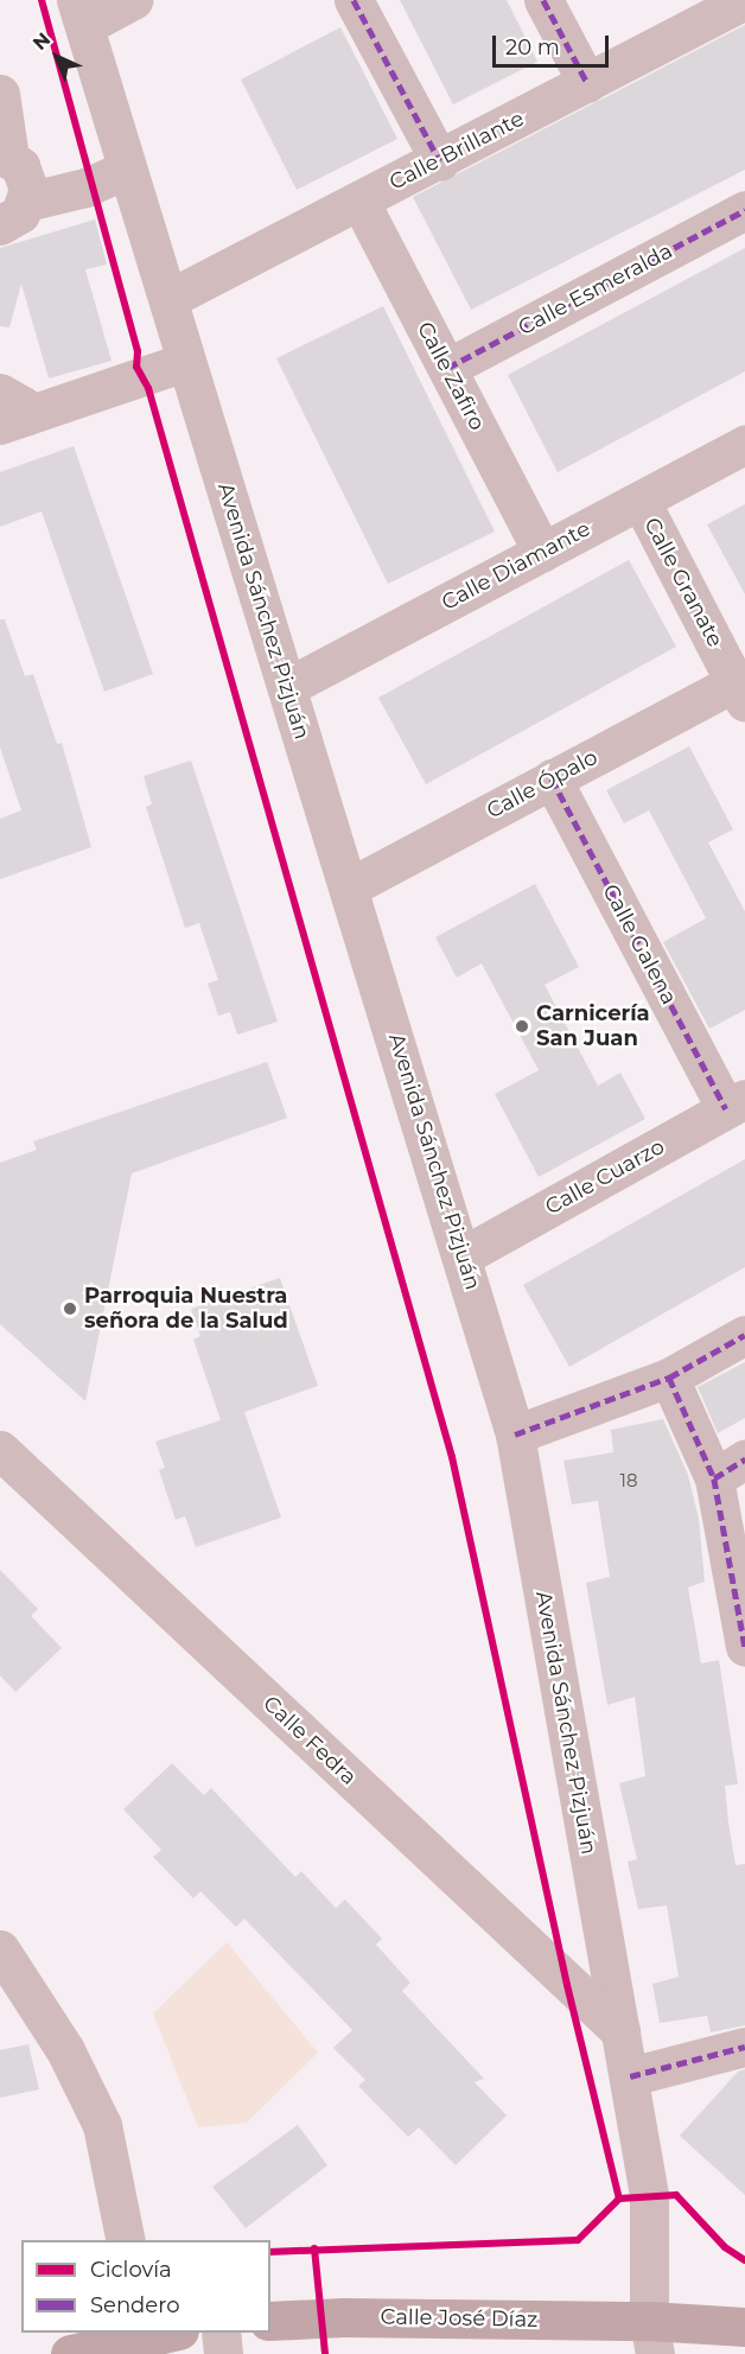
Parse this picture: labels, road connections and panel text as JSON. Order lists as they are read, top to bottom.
{
  "streets": {
    "main road": ["Calle José Díaz"],
    "street": [
      "Calle Brillante",
      "Calle Esmeralda",
      "Calle Zafiro",
      "Calle Diamante",
      "Calle Granate",
      "Avenida Sánchez Pizjuán",
      "Calle Ópalo",
      "Calle Galena",
      "Calle Cuarzo",
      "Calle Fedra"
    ]
  },
  "crossings": [
    ["Calle Brillante", "Calle Zafiro"],
    ["Calle Brillante", "Avenida Sánchez Pizjuán"],
    ["Calle Esmeralda", "Calle Zafiro"],
    ["Calle Zafiro", "Calle Diamante"],
    ["Calle Diamante", "Calle Granate"],
    ["Calle Diamante", "Avenida Sánchez Pizjuán"],
    ["Calle Granate", "Calle Ópalo"],
    ["Avenida Sánchez Pizjuán", "Calle Ópalo"],
    ["Avenida Sánchez Pizjuán", "Calle Cuarzo"],
    ["Avenida Sánchez Pizjuán", "Calle Fedra"],
    ["Avenida Sánchez Pizjuán", "Calle José Díaz"],
    ["Calle Ópalo", "Calle Galena"],
    ["Calle Galena", "Calle Cuarzo"]
  ],
  "places": ["Carnicería San Juan", "Parroquia Nuestra señora de la Salud"],
  "house_numbers": ["18"],
  "legend": ["Ciclovía", "Sendero"],
  "scale_bar": "20 m",
  "north": "top left"
}
